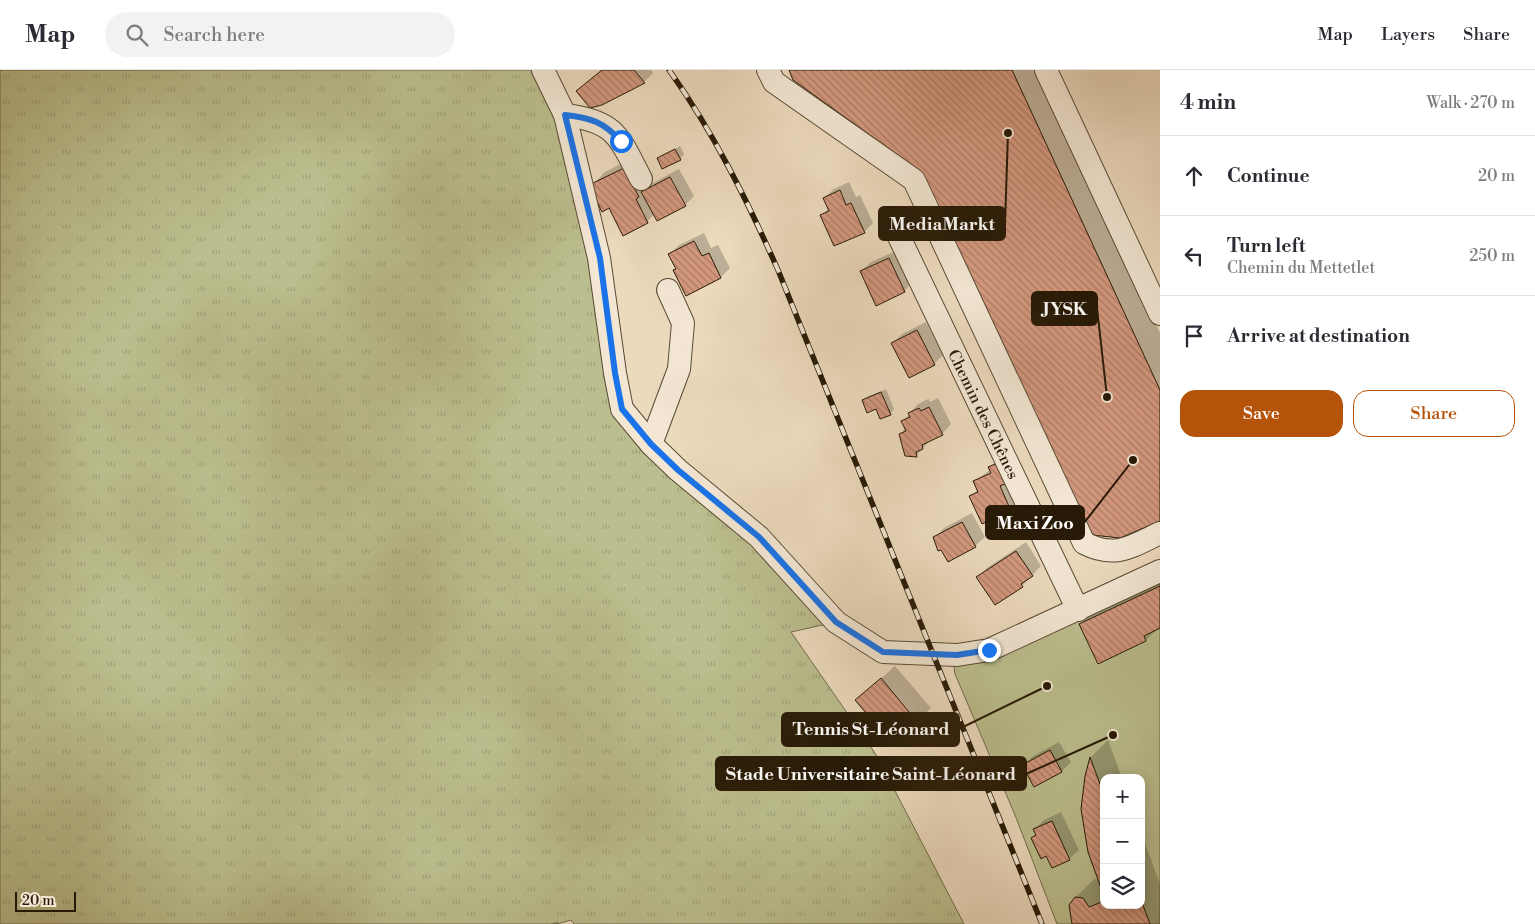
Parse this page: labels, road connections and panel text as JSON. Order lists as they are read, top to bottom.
{
  "streets": {
    "street": ["Chemin des Chênes"]
  },
  "places": [
    "MediaMarkt",
    "JYSK",
    "Maxi Zoo",
    "Tennis St-Léonard",
    "Stade Universitaire Saint-Léonard"
  ],
  "scale_bar": "20 m",
  "page": {
    "header": "Map",
    "search": "Search here",
    "nav": ["Map", "Layers", "Share"],
    "heading": ["4 min", "Walk · 270 m"],
    "list": [
      ["Continue", "20 m"],
      ["Turn left", "Chemin du Mettetlet", "250 m"],
      "Arrive at destination"
    ],
    "buttons": ["Save", "Share"],
    "map_buttons": ["+", "−"],
    "scale": "20 m"
  }
}
